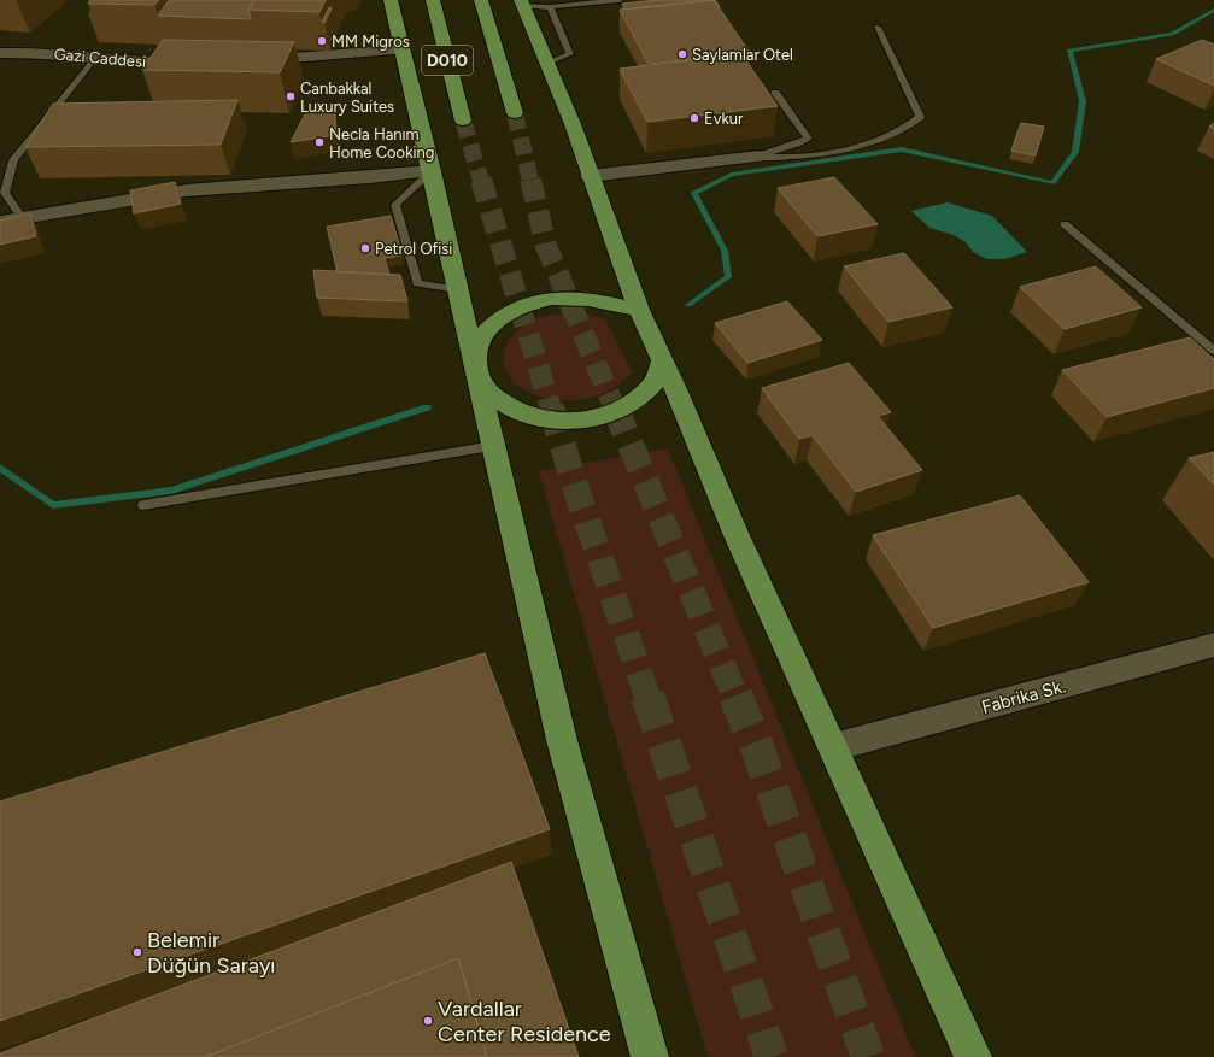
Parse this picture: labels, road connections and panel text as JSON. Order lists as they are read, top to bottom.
{
  "streets": {
    "highway": ["D010"],
    "street": ["Gazi Caddesi", "Fabrika Sk."]
  },
  "places": [
    "MM Migros",
    "Saylamlar Otel",
    "Canbakkal Luxury Suites",
    "Evkur",
    "Necla Hanım Home Cooking",
    "Petrol Ofisi",
    "Belemir Düğün Sarayı",
    "Vardallar Center Residence"
  ]
}
